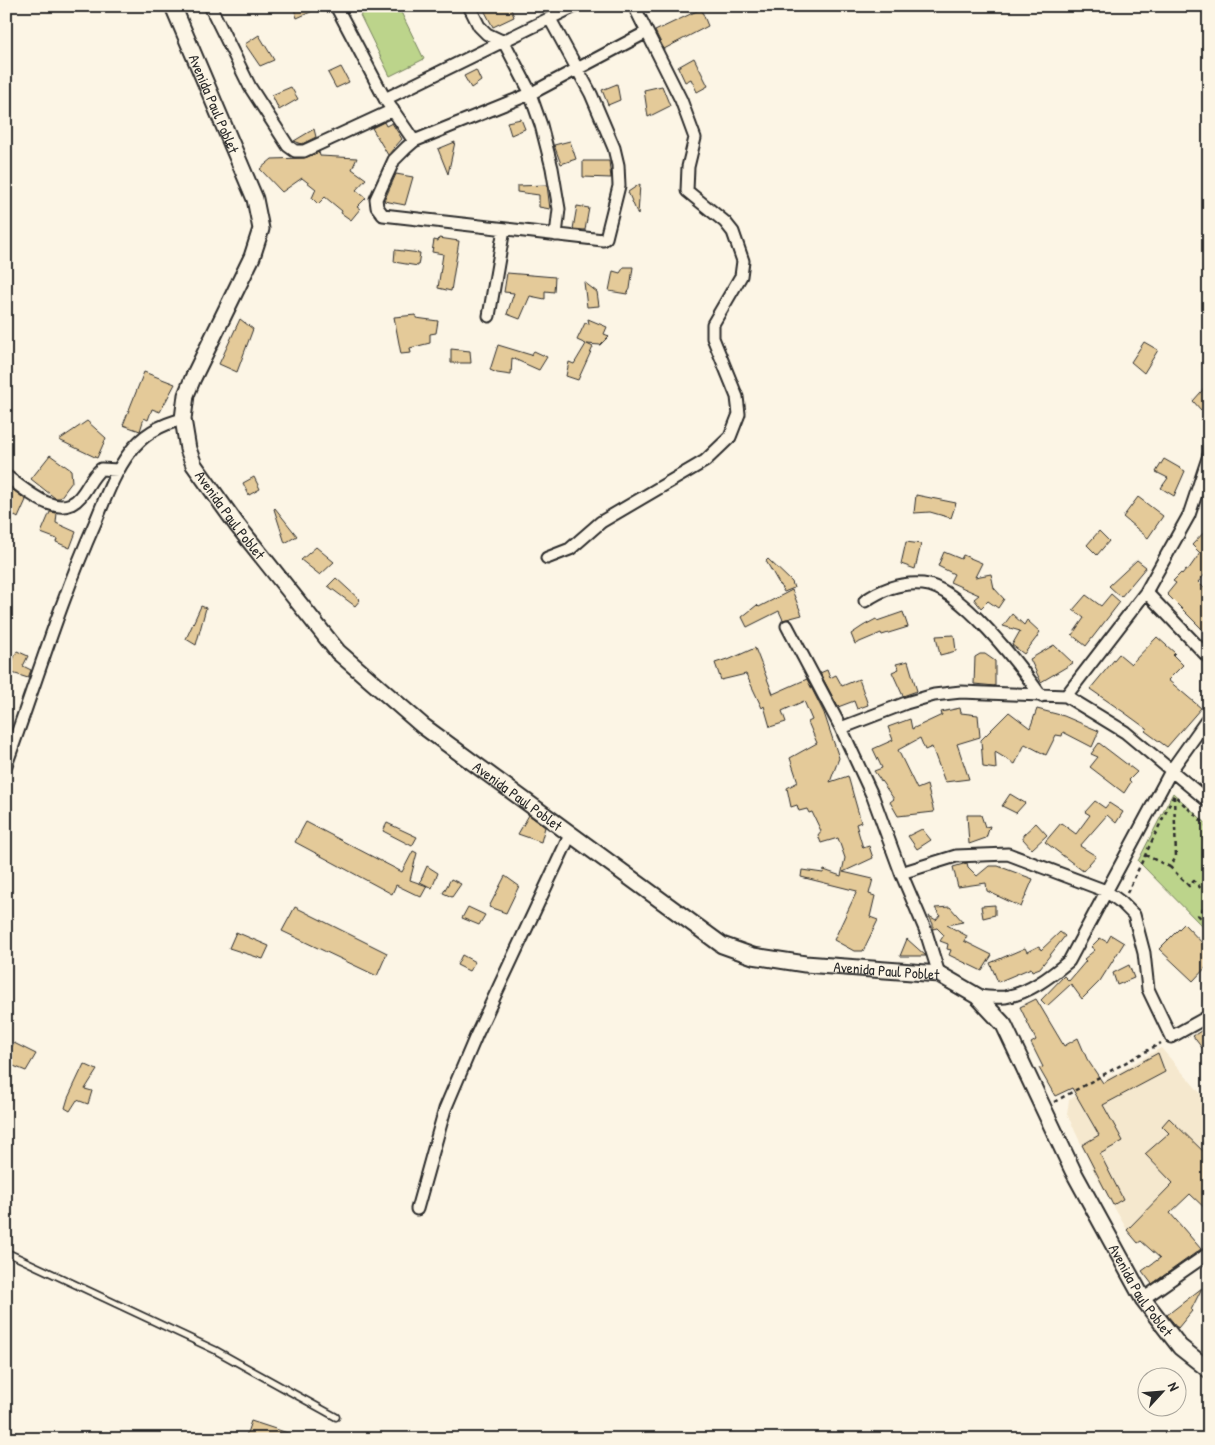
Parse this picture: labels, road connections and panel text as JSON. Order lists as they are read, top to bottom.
{
  "streets": {
    "main road": ["Avenida Paul Poblet"]
  },
  "north": "top right"
}
